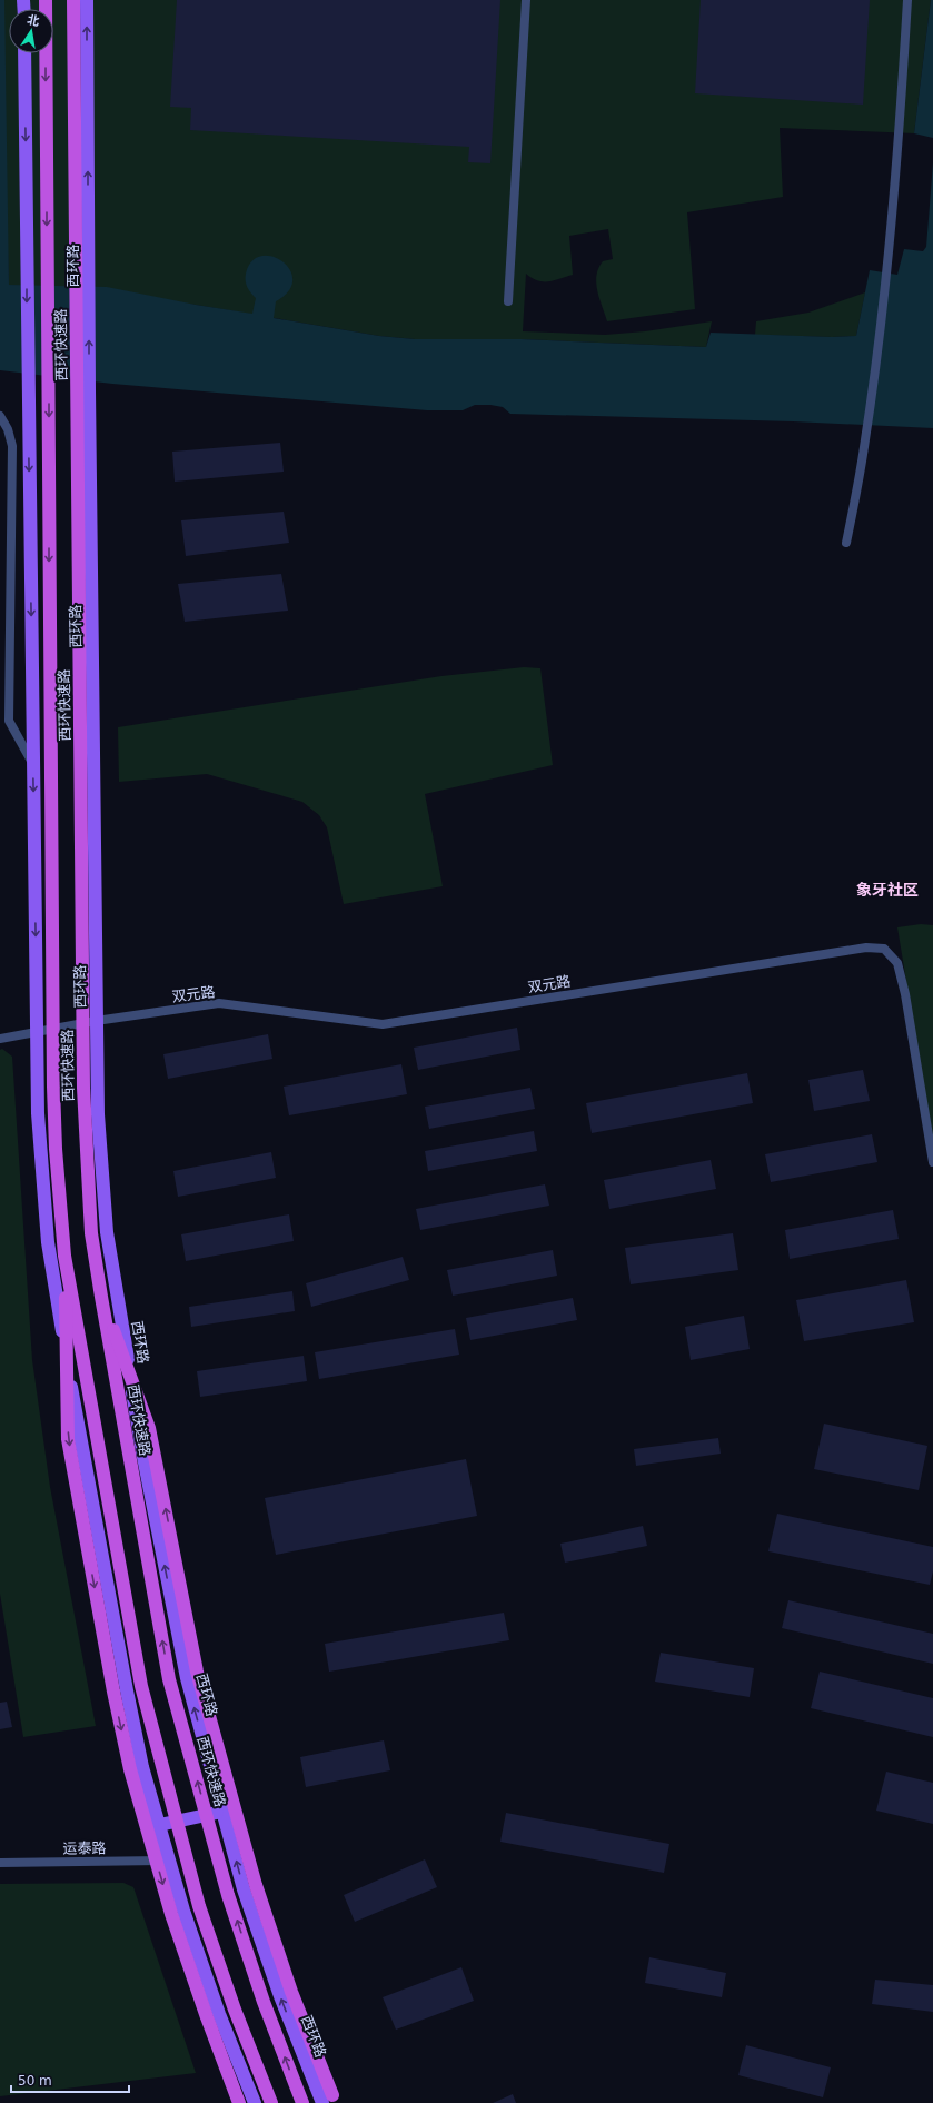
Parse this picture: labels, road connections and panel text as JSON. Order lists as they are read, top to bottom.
{
  "streets": {
    "highway": ["西环快速路"],
    "main road": ["西环路"],
    "street": ["双元路", "运泰路"]
  },
  "crossings": [
    ["西环路", "双元路"]
  ],
  "districts": ["象牙社区"],
  "scale_bar": "50 m",
  "north": "top"
}
